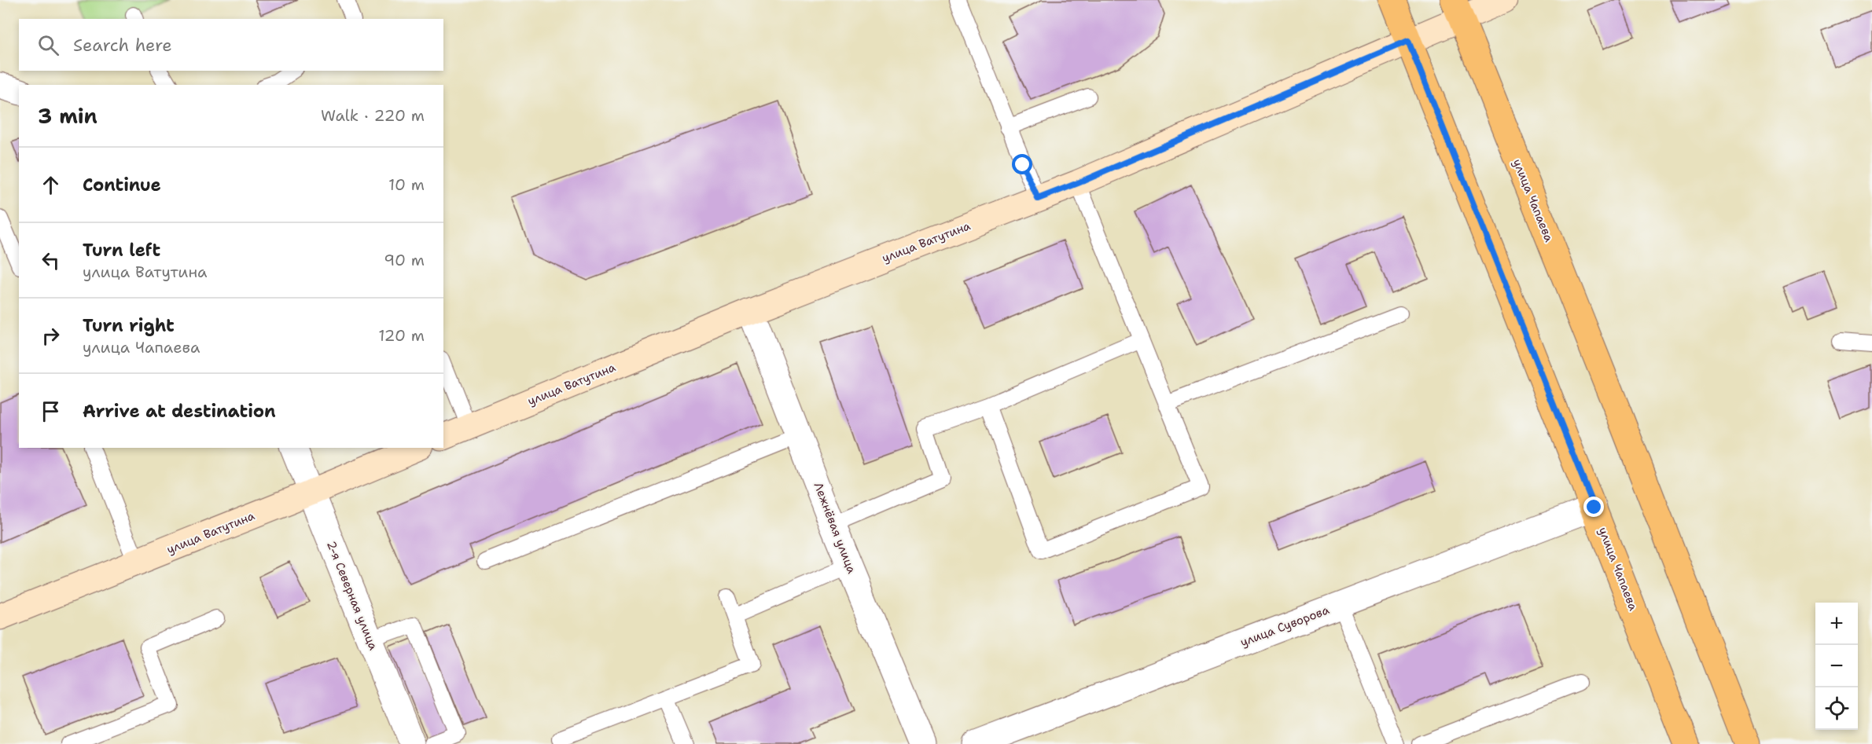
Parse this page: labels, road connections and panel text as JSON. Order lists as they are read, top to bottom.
{
  "streets": {
    "main road": ["улица Чапаева", "улица Ватутина"],
    "street": ["Лежнёвая улица", "2-я Северная улица", "улица Суворова"]
  },
  "crossings": [
    ["улица Чапаева", "улица Ватутина"],
    ["улица Чапаева", "улица Суворова"],
    ["улица Ватутина", "Лежнёвая улица"],
    ["улица Ватутина", "2-я Северная улица"]
  ],
  "page": {
    "search": "Search here",
    "heading": ["3 min", "Walk · 220 m"],
    "list": [
      ["Continue", "10 m"],
      ["Turn left", "улица Ватутина", "90 m"],
      ["Turn right", "улица Чапаева", "120 m"],
      "Arrive at destination"
    ],
    "map_buttons": ["+", "−"]
  }
}
